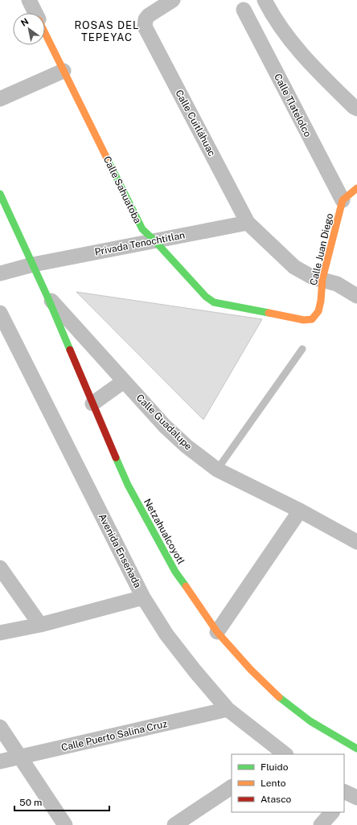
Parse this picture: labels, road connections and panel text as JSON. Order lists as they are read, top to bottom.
{
  "streets": {
    "street": [
      "Calle Tlatelolco",
      "Calle Cuitláhuac",
      "Calle Sahuatoba",
      "Privada Tenochtitlan",
      "Calle Juan Diego",
      "Calle Guadalupe",
      "Netzahualcoyotl",
      "Avenida Enseñada",
      "Calle Puerto Salina Cruz"
    ]
  },
  "crossings": [
    ["Calle Tlatelolco", "Calle Juan Diego"],
    ["Calle Cuitláhuac", "Privada Tenochtitlan"],
    ["Calle Cuitláhuac", "Calle Juan Diego"],
    ["Calle Sahuatoba", "Privada Tenochtitlan"],
    ["Calle Sahuatoba", "Calle Juan Diego"],
    ["Privada Tenochtitlan", "Netzahualcoyotl"],
    ["Calle Guadalupe", "Netzahualcoyotl"],
    ["Avenida Enseñada", "Calle Puerto Salina Cruz"]
  ],
  "districts": ["ROSAS DEL TEPEYAC"],
  "legend": ["Fluido", "Lento", "Atasco"],
  "scale_bar": "50 m",
  "north": "top left"
}
